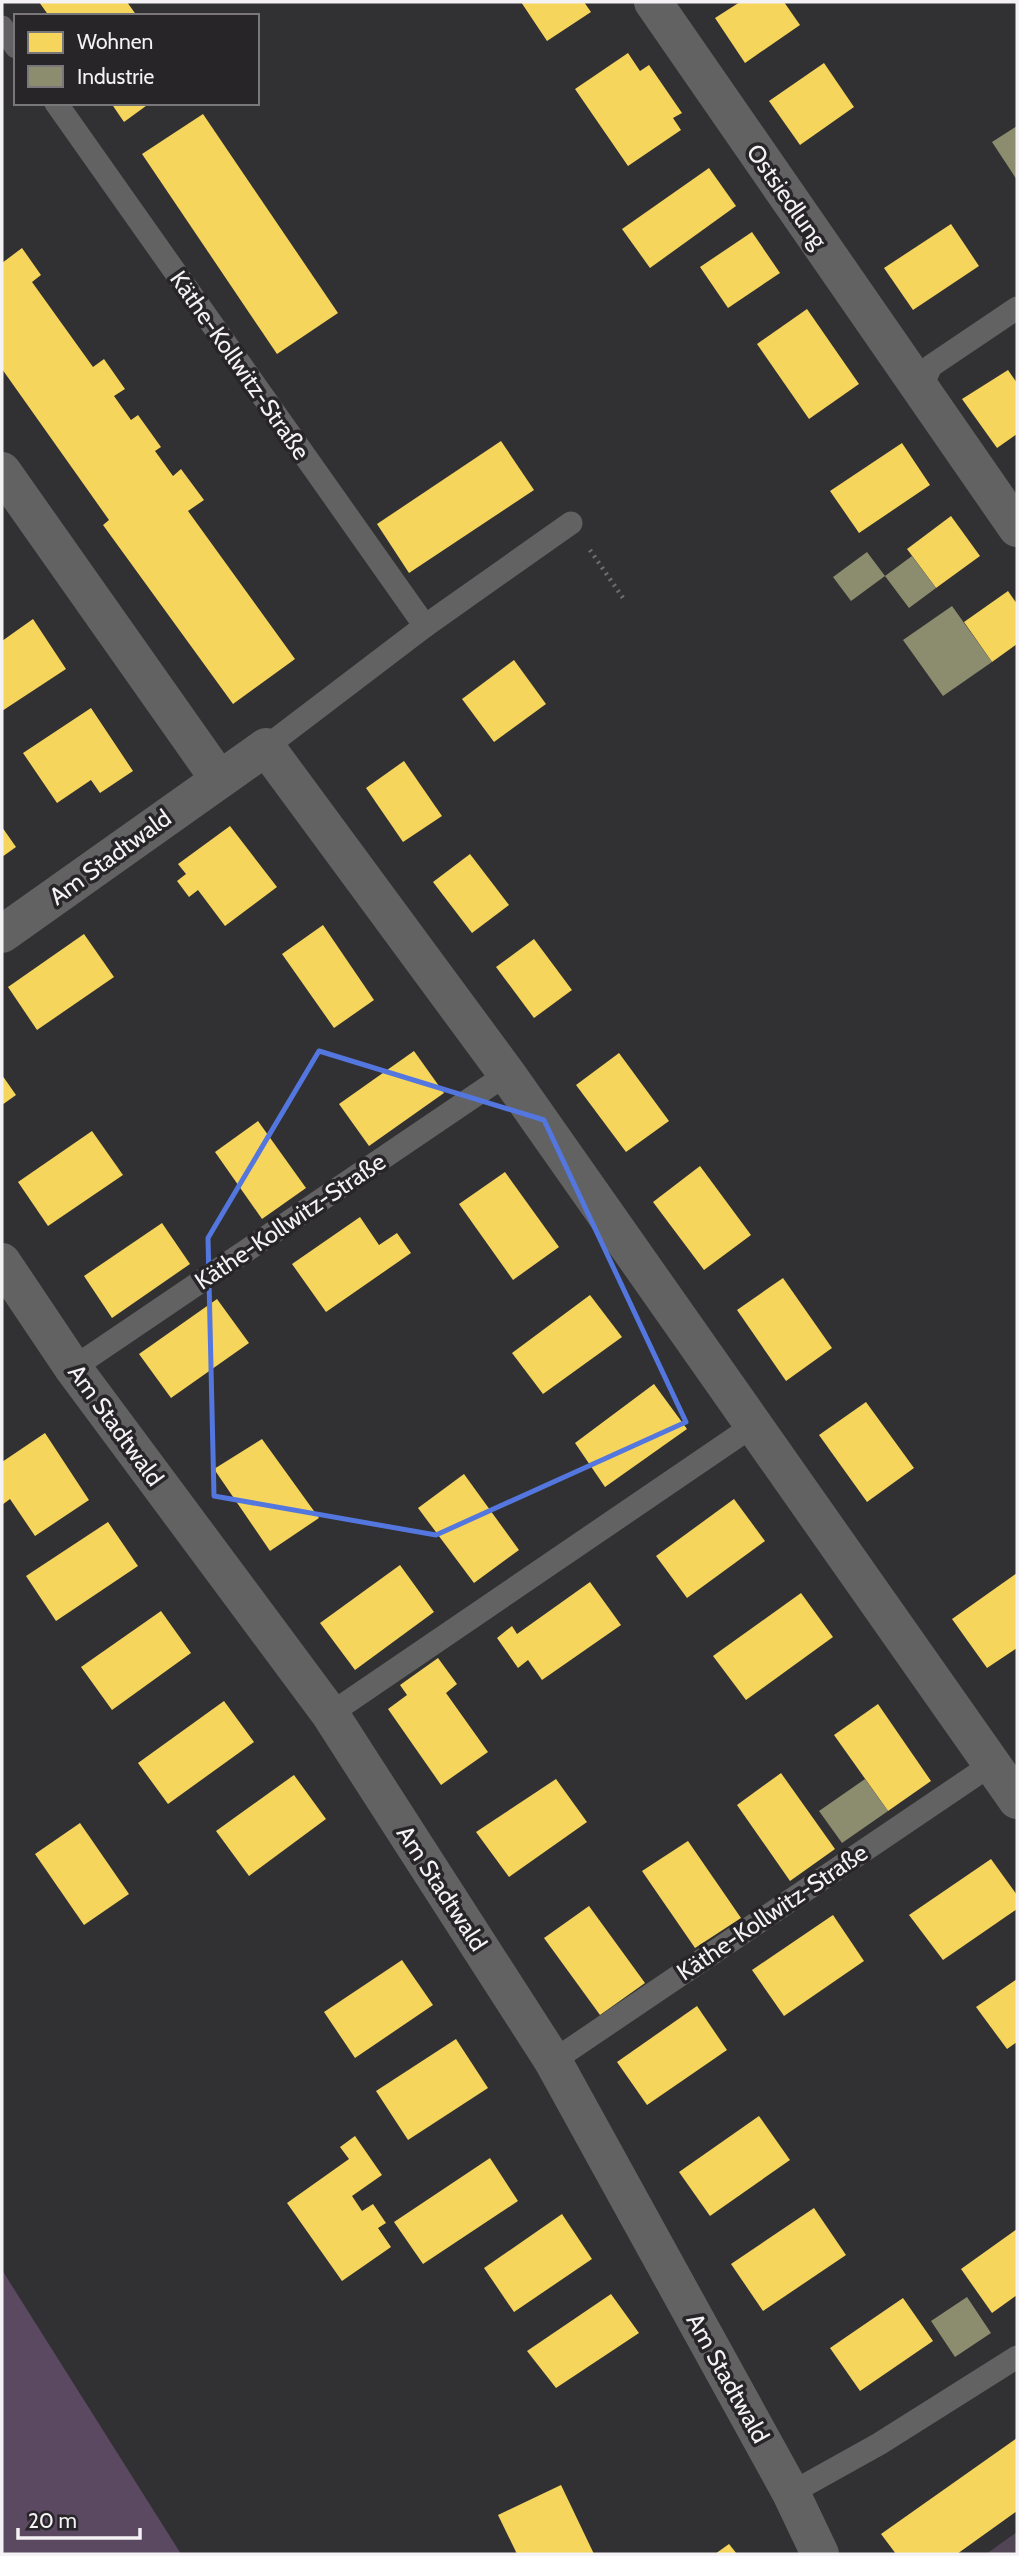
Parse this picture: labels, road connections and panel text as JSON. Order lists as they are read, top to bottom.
{
  "streets": {
    "street": ["Ostsiedlung", "Am Stadtwald"],
    "lane": ["Käthe-Kollwitz-Straße"]
  },
  "crossings": [
    ["Käthe-Kollwitz-Straße", "Am Stadtwald"]
  ],
  "legend": ["Wohnen", "Industrie"],
  "scale_bar": "20 m"
}
